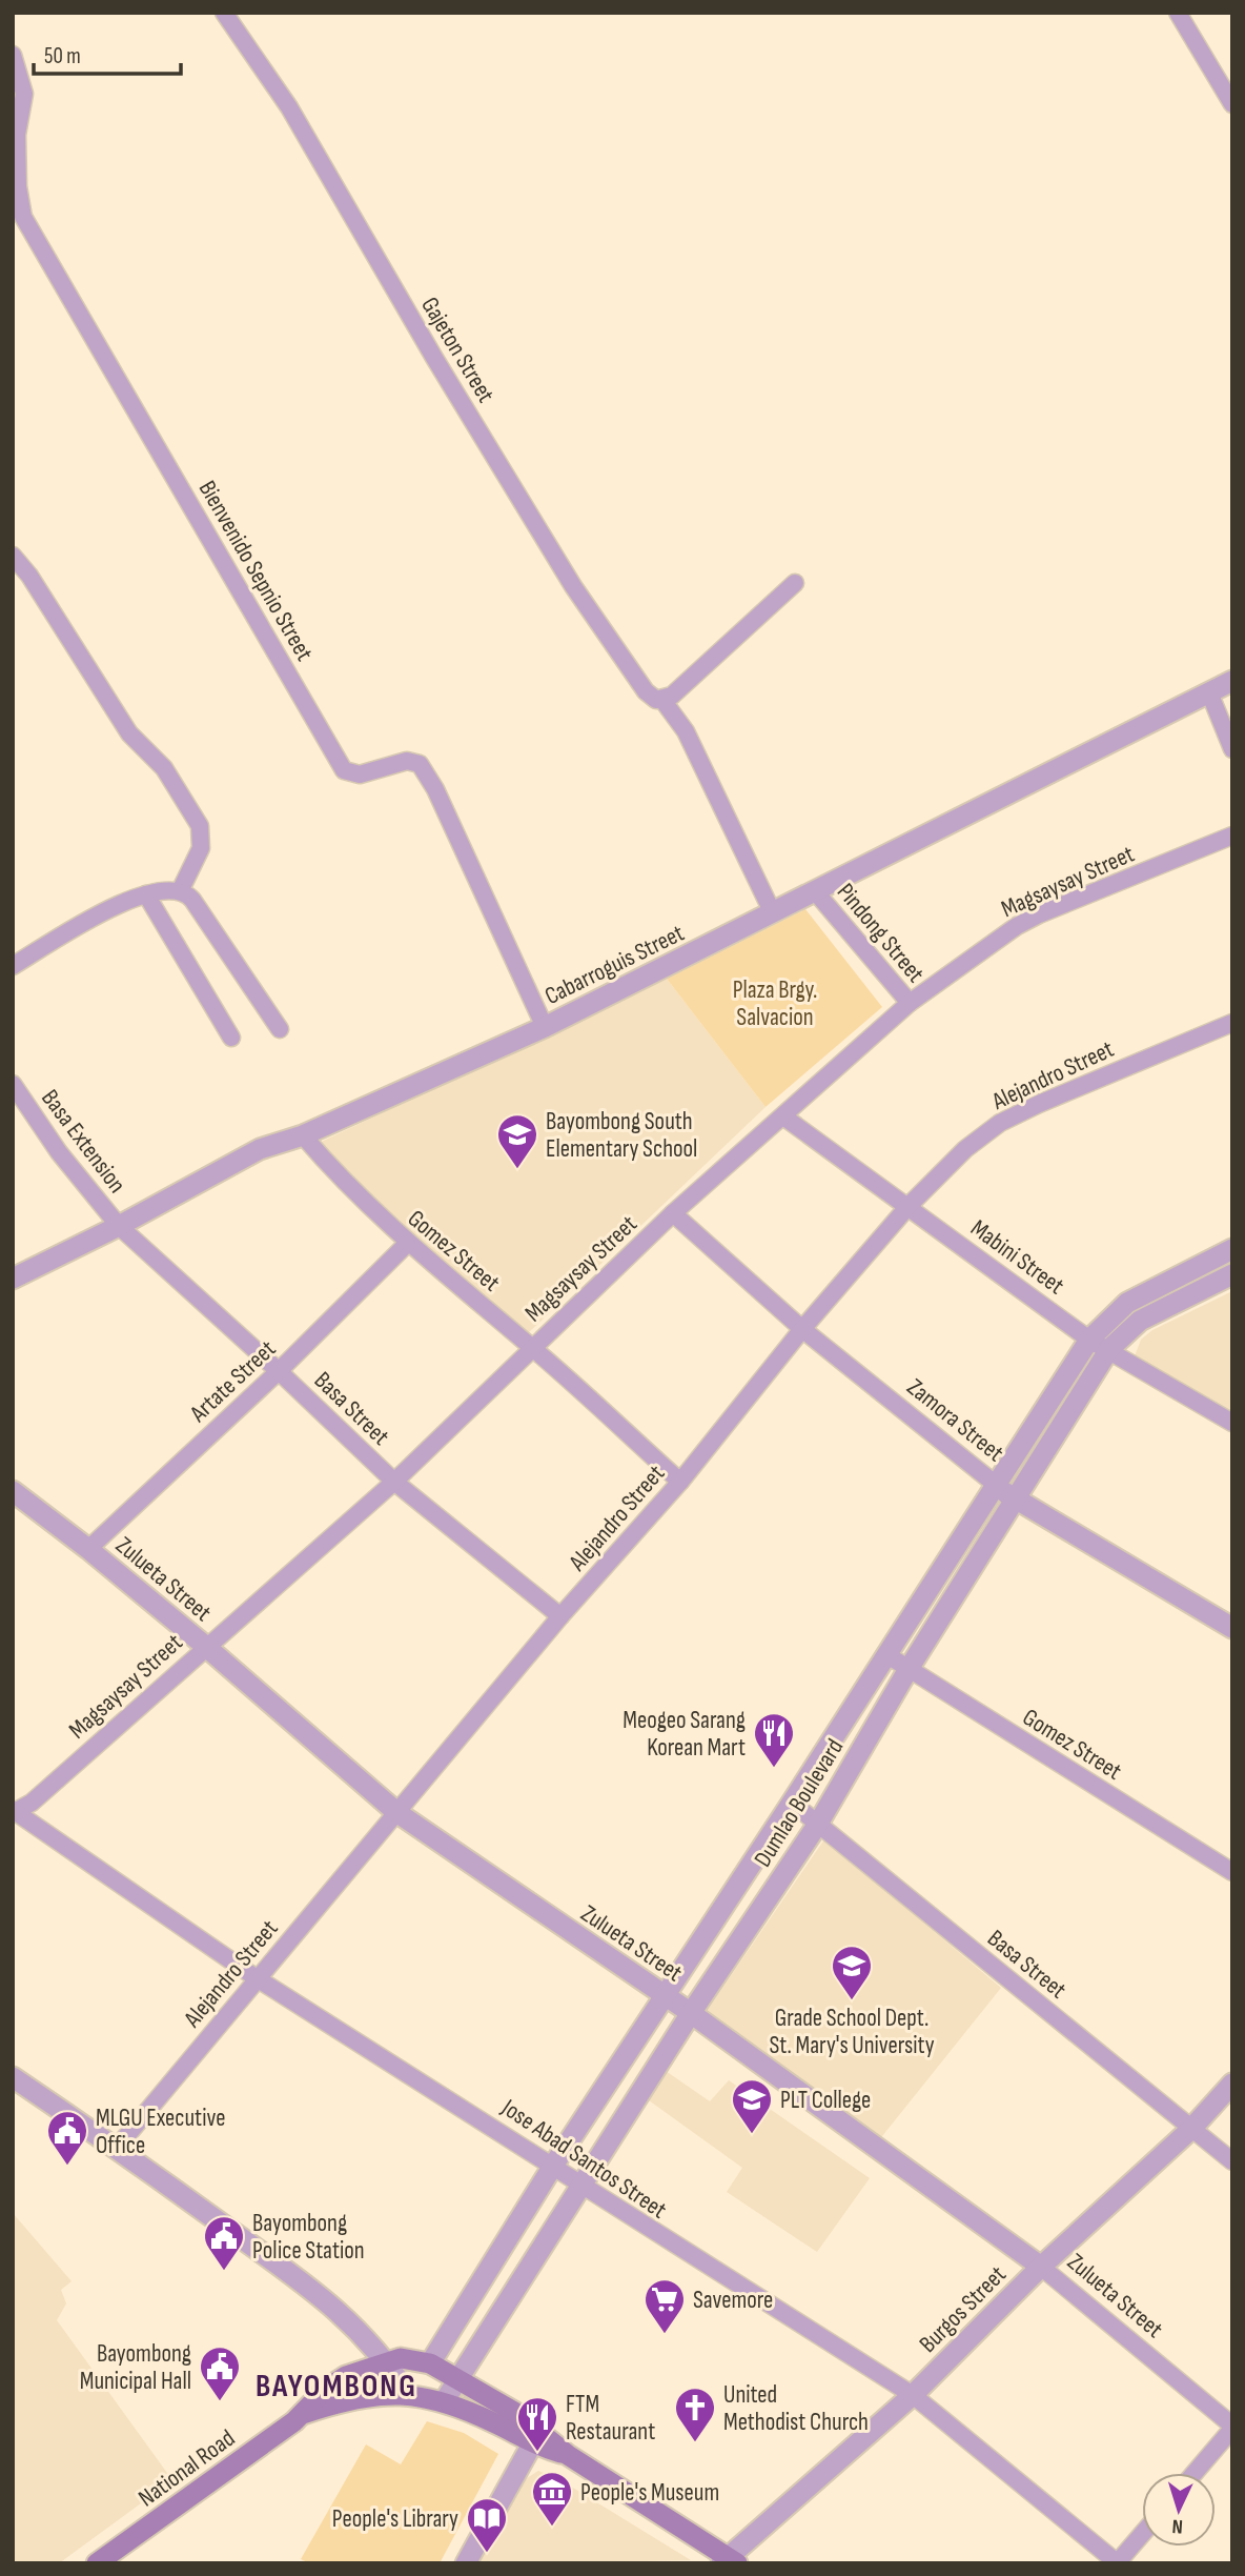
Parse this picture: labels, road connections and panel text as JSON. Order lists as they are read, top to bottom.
{
  "streets": {
    "main road": ["National Road"],
    "street": [
      "Gajeton Street",
      "Bienvenido Sepnio Street",
      "Magsaysay Street",
      "Pindong Street",
      "Cabarroguis Street",
      "Alejandro Street",
      "Basa Extension",
      "Gomez Street",
      "Mabini Street",
      "Artate Street",
      "Basa Street",
      "Zamora Street",
      "Zulueta Street",
      "Dumlao Boulevard",
      "Jose Abad Santos Street",
      "Burgos Street"
    ]
  },
  "crossings": [
    ["Gajeton Street", "Cabarroguis Street"],
    ["Bienvenido Sepnio Street", "Cabarroguis Street"],
    ["Magsaysay Street", "Pindong Street"],
    ["Magsaysay Street", "Gomez Street"],
    ["Magsaysay Street", "Mabini Street"],
    ["Magsaysay Street", "Basa Street"],
    ["Magsaysay Street", "Zamora Street"],
    ["Magsaysay Street", "Zulueta Street"],
    ["Magsaysay Street", "Jose Abad Santos Street"],
    ["Pindong Street", "Cabarroguis Street"],
    ["Cabarroguis Street", "Basa Extension"],
    ["Cabarroguis Street", "Gomez Street"],
    ["Cabarroguis Street", "Basa Street"],
    ["Alejandro Street", "Gomez Street"],
    ["Alejandro Street", "Mabini Street"],
    ["Alejandro Street", "Basa Street"],
    ["Alejandro Street", "Zamora Street"],
    ["Alejandro Street", "Zulueta Street"],
    ["Alejandro Street", "Jose Abad Santos Street"],
    ["Basa Extension", "Basa Street"],
    ["Gomez Street", "Artate Street"],
    ["Gomez Street", "Dumlao Boulevard"],
    ["Mabini Street", "Dumlao Boulevard"],
    ["Artate Street", "Basa Street"],
    ["Artate Street", "Zulueta Street"],
    ["Basa Street", "Dumlao Boulevard"],
    ["Basa Street", "Burgos Street"],
    ["Zamora Street", "Dumlao Boulevard"],
    ["Zulueta Street", "Dumlao Boulevard"],
    ["Zulueta Street", "Burgos Street"],
    ["Dumlao Boulevard", "Jose Abad Santos Street"],
    ["Dumlao Boulevard", "National Road"],
    ["Jose Abad Santos Street", "Burgos Street"]
  ],
  "districts": ["BAYOMBONG"],
  "parks": ["Plaza Brgy. Salvacion"],
  "places": {
    "school or university": ["Bayombong South Elementary School", "Grade School Dept. St. Mary's University", "PLT College"],
    "restaurant": ["Meogeo Sarang Korean Mart", "FTM Restaurant"],
    "public building": ["MLGU Executive Office", "Bayombong Police Station", "Bayombong Municipal Hall"],
    "supermarket": ["Savemore"],
    "church": ["United Methodist Church"],
    "museum": ["People's Museum"],
    "library": ["People's Library"]
  },
  "scale_bar": "50 m",
  "north": "bottom"
}
